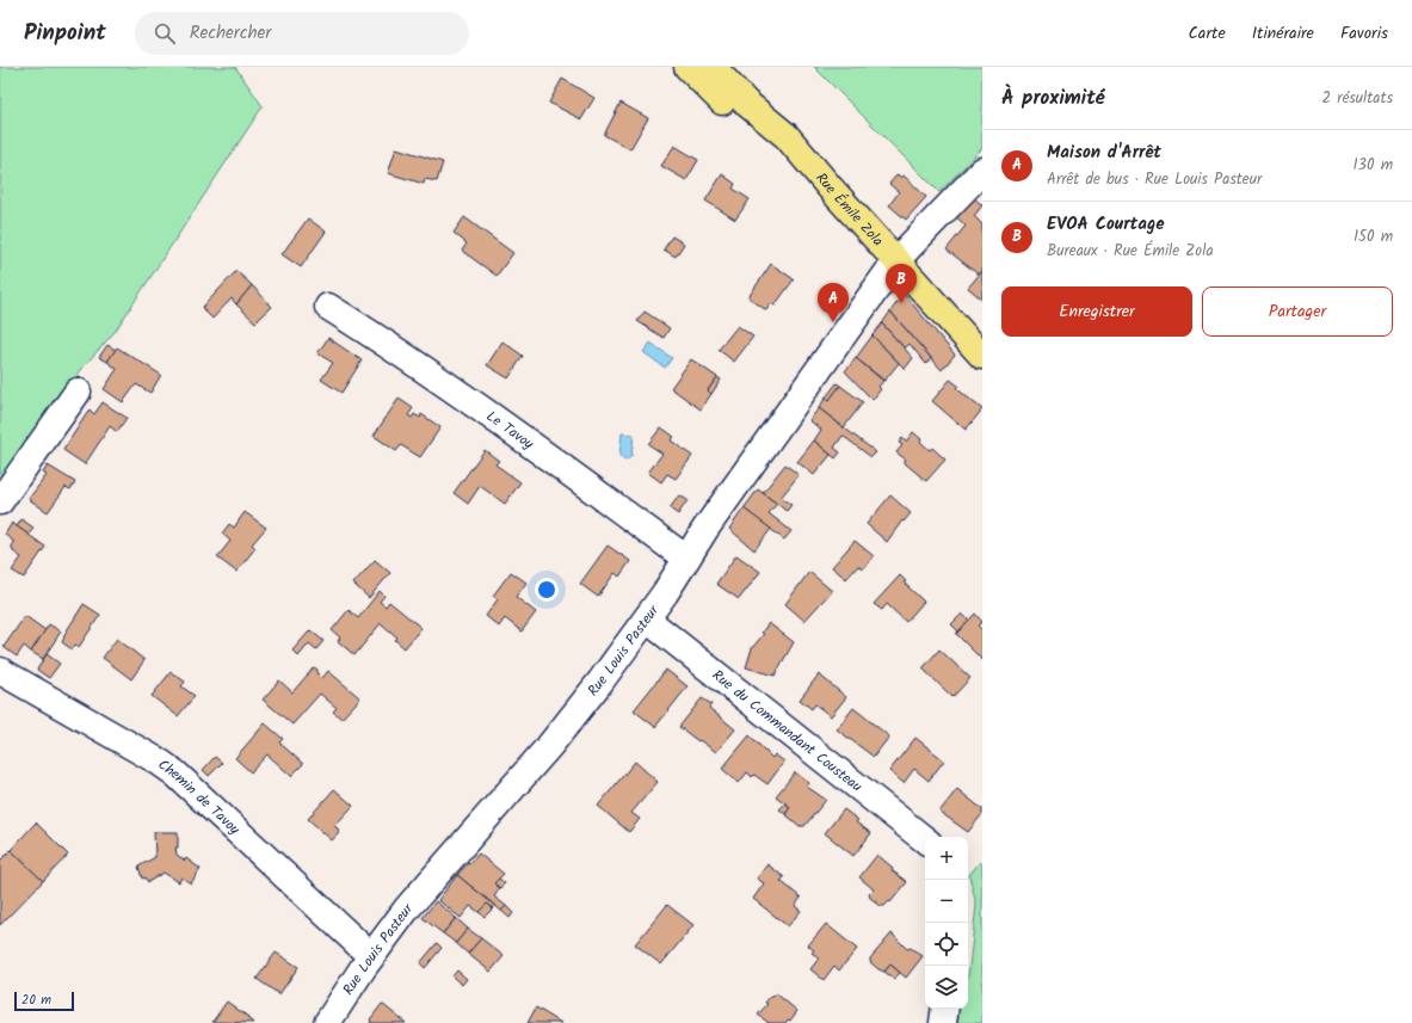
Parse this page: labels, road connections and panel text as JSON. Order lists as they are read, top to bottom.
{
  "streets": {
    "main road": ["Rue Émile Zola"],
    "street": [
      "Le Tavoy",
      "Rue Louis Pasteur",
      "Rue du Commandant Cousteau",
      "Chemin de Tavoy"
    ]
  },
  "crossings": [
    ["Rue Émile Zola", "Rue Louis Pasteur"],
    ["Le Tavoy", "Rue Louis Pasteur"],
    ["Rue Louis Pasteur", "Rue du Commandant Cousteau"],
    ["Rue Louis Pasteur", "Chemin de Tavoy"]
  ],
  "scale_bar": "20 m",
  "page": {
    "header": "Pinpoint",
    "search": "Rechercher",
    "nav": ["Carte", "Itinéraire", "Favoris"],
    "heading": ["À proximité", "2 résultats"],
    "list": [
      {
        "mark": "A",
        "name": "Maison d'Arrêt",
        "note": "Arrêt de bus · Rue Louis Pasteur",
        "value": "130 m"
      },
      {
        "mark": "B",
        "name": "EVOA Courtage",
        "note": "Bureaux · Rue Émile Zola",
        "value": "150 m"
      }
    ],
    "pins": ["B", "A"],
    "buttons": ["Enregistrer", "Partager"],
    "map_buttons": ["+", "−"],
    "scale": "20 m"
  }
}
